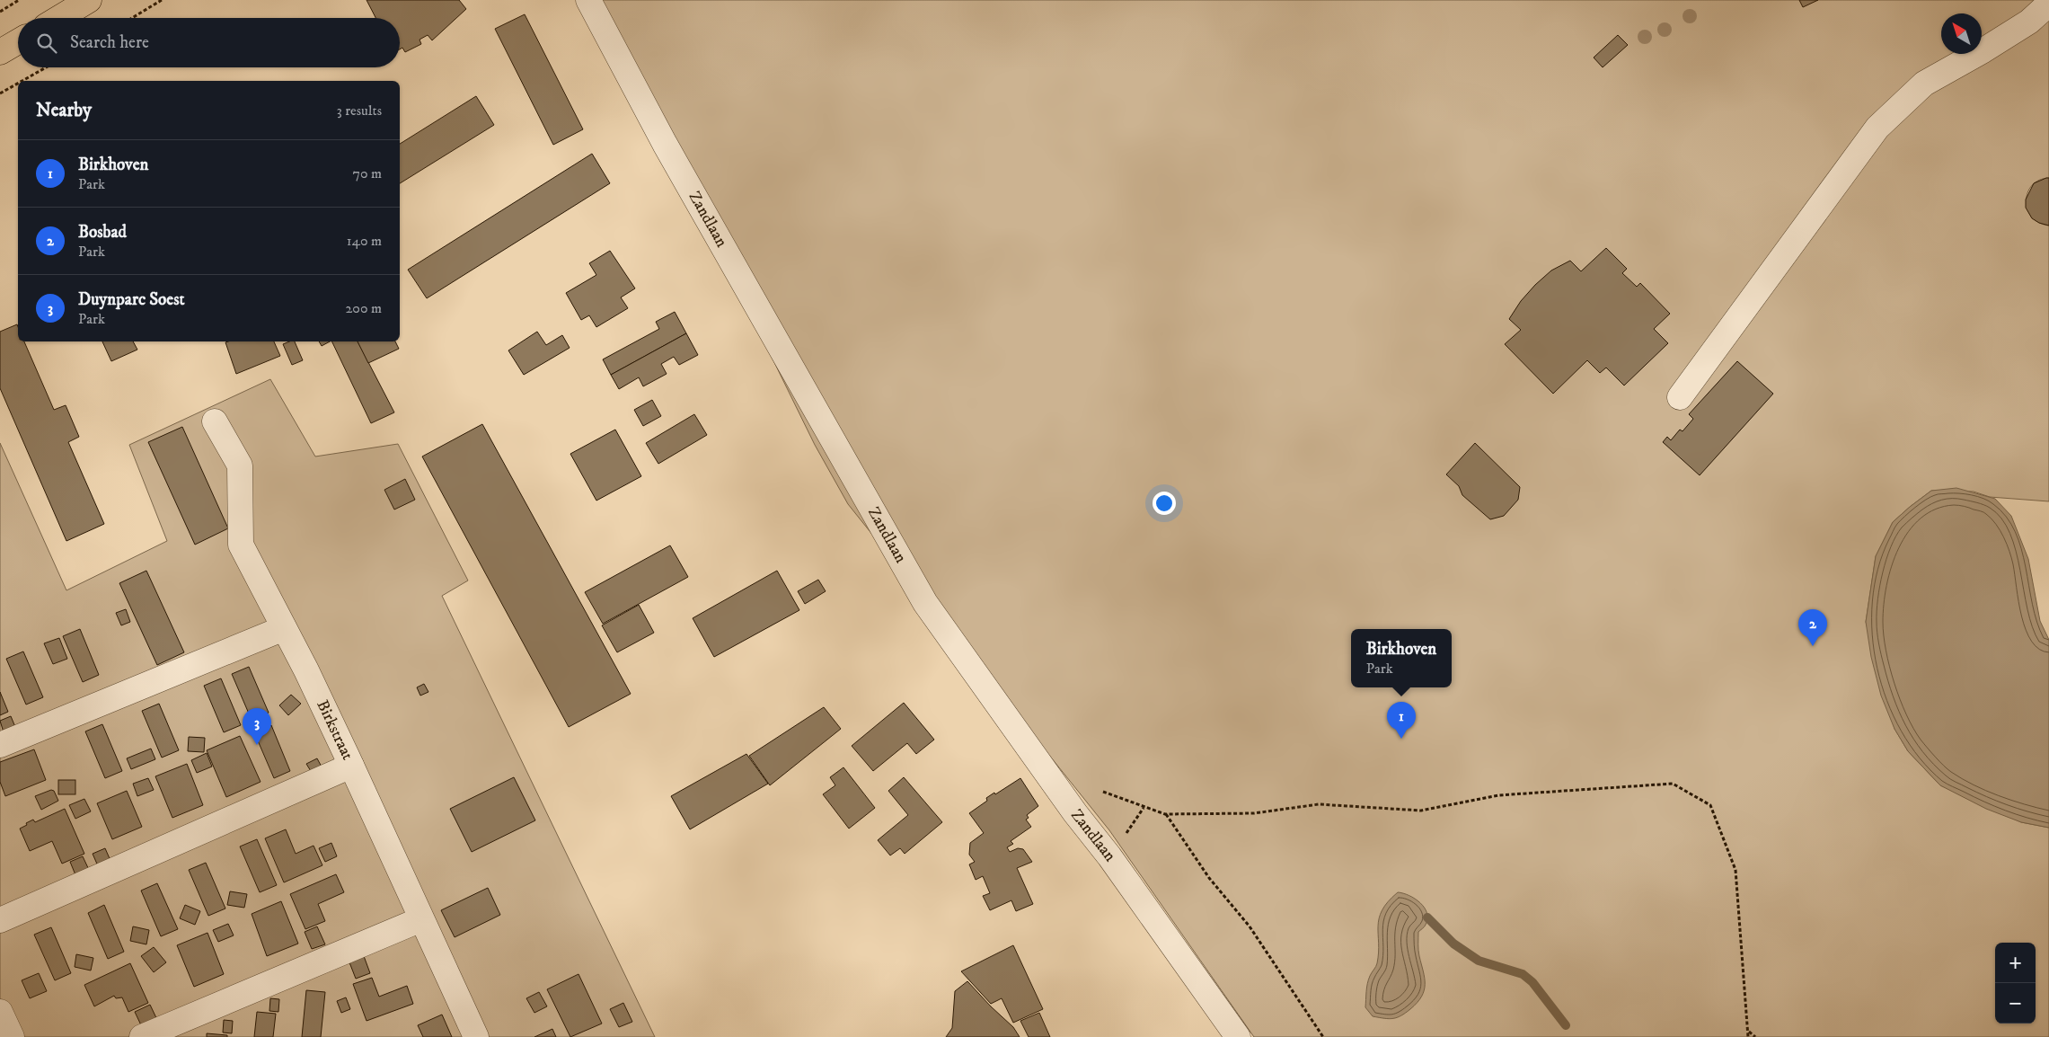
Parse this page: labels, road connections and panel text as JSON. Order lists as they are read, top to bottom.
{
  "streets": {
    "street": ["Zandlaan", "Birkstraat"]
  },
  "north": "top left",
  "page": {
    "search": "Search here",
    "heading": ["Nearby", "3 results"],
    "list": [
      {
        "mark": "1",
        "name": "Birkhoven",
        "note": "Park",
        "value": "70 m"
      },
      {
        "mark": "2",
        "name": "Bosbad",
        "note": "Park",
        "value": "140 m"
      },
      {
        "mark": "3",
        "name": "Duynparc Soest",
        "note": "Park",
        "value": "200 m"
      }
    ],
    "pins": ["2", "1", "3"],
    "popup": ["Birkhoven", "Park"],
    "map_buttons": ["+", "−"]
  }
}
